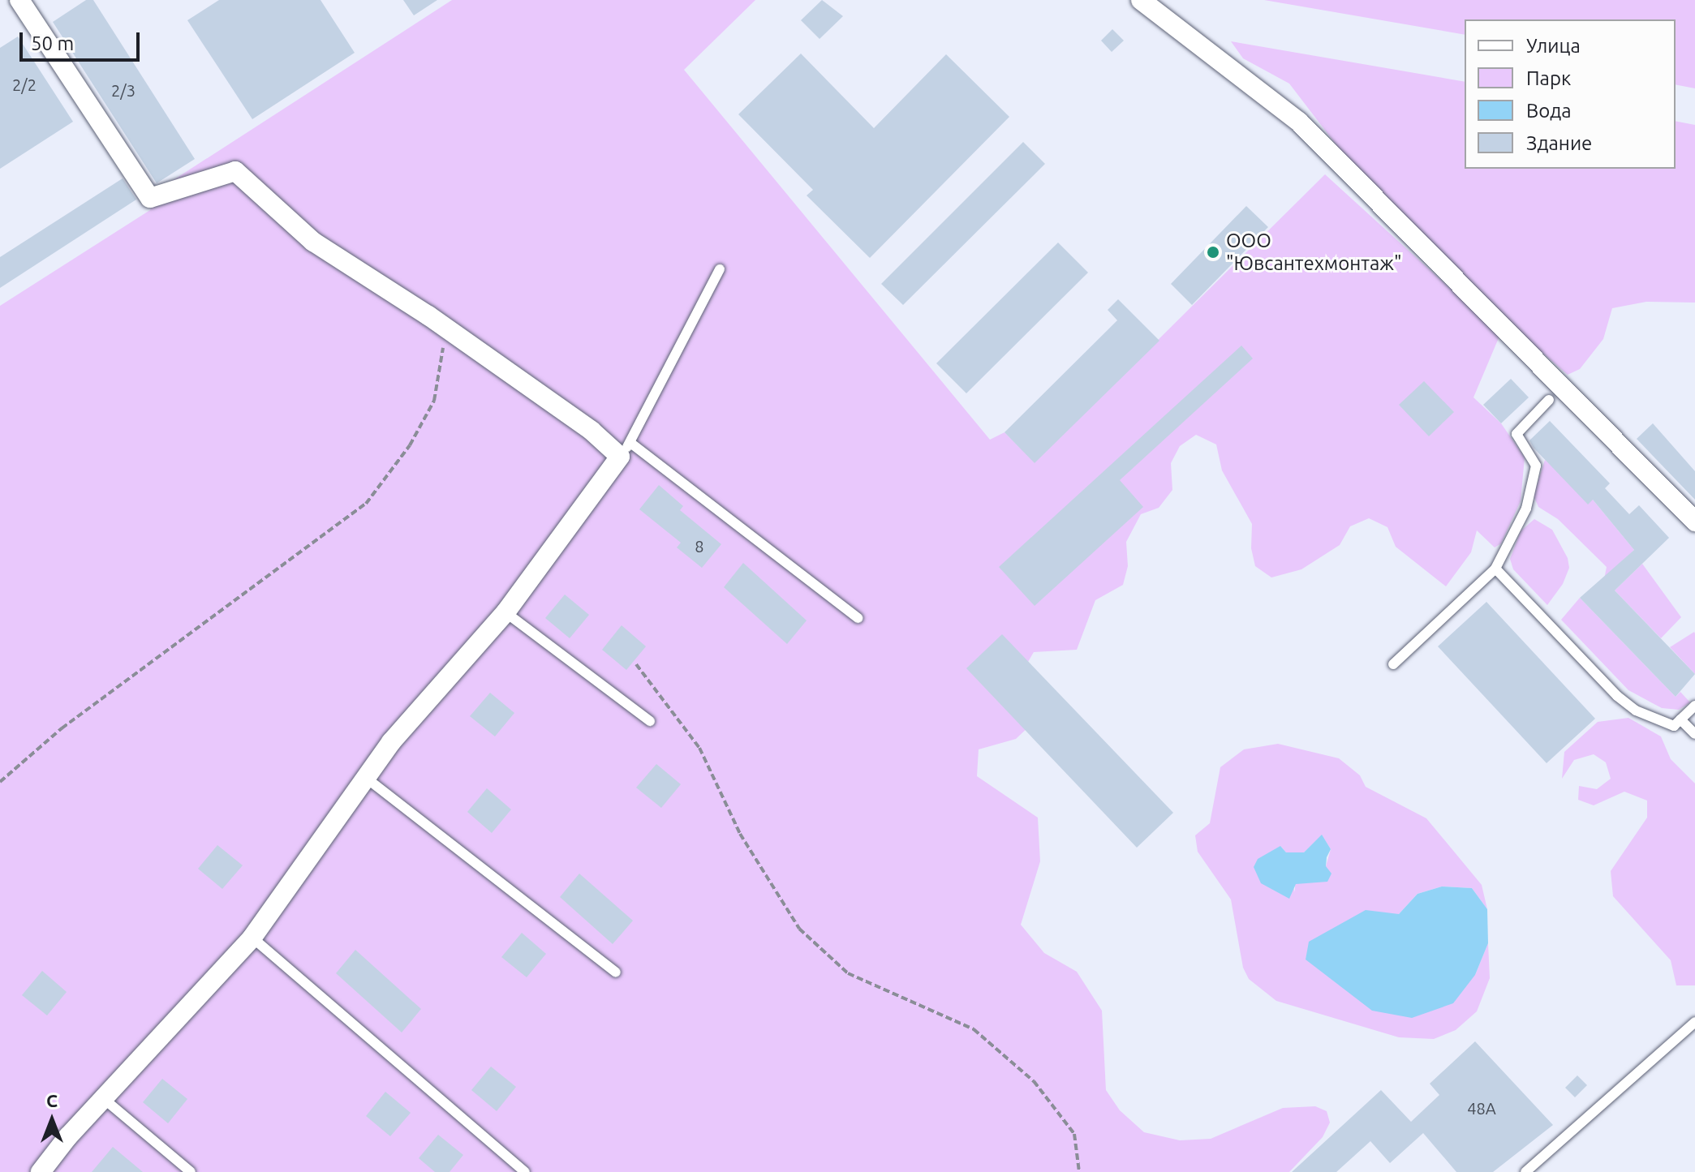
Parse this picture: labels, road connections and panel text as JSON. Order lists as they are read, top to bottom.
{
  "places": ["ООО \"Ювсантехмонтаж\""],
  "house_numbers": [
    "2/2",
    "2/3",
    "8",
    "48А"
  ],
  "legend": [
    "Улица",
    "Парк",
    "Вода",
    "Здание"
  ],
  "scale_bar": "50 m",
  "north": "top"
}
